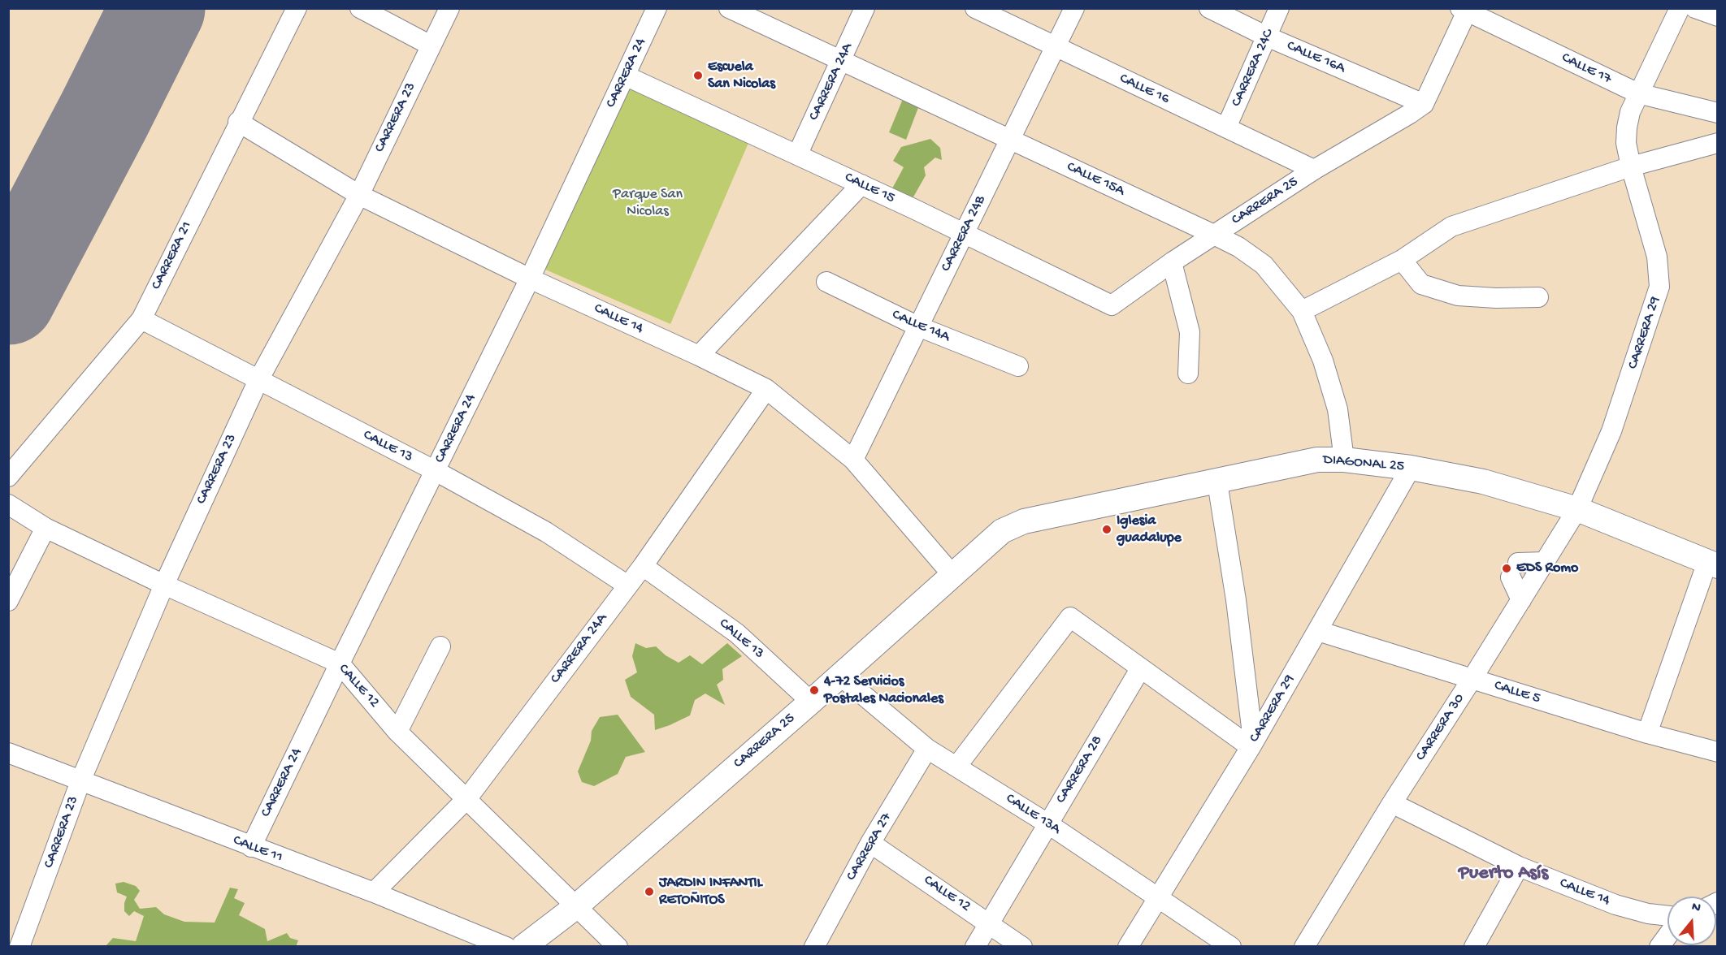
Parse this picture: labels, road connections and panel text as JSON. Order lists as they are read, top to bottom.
{
  "streets": {
    "main road": ["CARRERA 25", "DIAGONAL 25"],
    "street": [
      "CALLE 16A",
      "CARRERA 24C",
      "CALLE 17",
      "CARRERA 24",
      "CARRERA 24A",
      "CALLE 16",
      "CARRERA 23",
      "CALLE 15A",
      "CALLE 15",
      "CARRERA 24B",
      "CARRERA 21",
      "CALLE 14",
      "CALLE 14A",
      "CARRERA 29",
      "CALLE 13",
      "CALLE 12",
      "CALLE 5",
      "CARRERA 30",
      "CARRERA 28",
      "CALLE 13A",
      "CARRERA 27",
      "CALLE 11"
    ]
  },
  "crossings": [
    ["CALLE 16A", "CARRERA 24C"],
    ["CALLE 16A", "CARRERA 25"],
    ["CARRERA 24C", "CALLE 16"],
    ["CALLE 17", "CARRERA 29"],
    ["CARRERA 24", "CALLE 15"],
    ["CARRERA 24", "CALLE 14"],
    ["CARRERA 24", "CALLE 13"],
    ["CARRERA 24", "CALLE 12"],
    ["CARRERA 24", "CALLE 11"],
    ["CARRERA 24A", "CALLE 15A"],
    ["CARRERA 24A", "CALLE 15"],
    ["CARRERA 24A", "CALLE 14"],
    ["CARRERA 24A", "CALLE 13"],
    ["CARRERA 24A", "CALLE 12"],
    ["CARRERA 24A", "CALLE 11"],
    ["CALLE 16", "CARRERA 25"],
    ["CALLE 16", "CARRERA 24B"],
    ["CARRERA 23", "CALLE 14"],
    ["CARRERA 23", "CALLE 13"],
    ["CARRERA 23", "CALLE 12"],
    ["CARRERA 23", "CALLE 11"],
    ["CALLE 15A", "CARRERA 25"],
    ["CALLE 15A", "CARRERA 24B"],
    ["CALLE 15A", "DIAGONAL 25"],
    ["CALLE 15", "CARRERA 25"],
    ["CALLE 15", "CARRERA 24B"],
    ["CARRERA 25", "CALLE 14"],
    ["CARRERA 25", "CALLE 13"],
    ["CARRERA 25", "DIAGONAL 25"],
    ["CARRERA 25", "CALLE 12"],
    ["CARRERA 25", "CALLE 13A"],
    ["CARRERA 24B", "CALLE 14"],
    ["CARRERA 24B", "CALLE 14A"],
    ["CARRERA 21", "CALLE 14"],
    ["CARRERA 21", "CALLE 13"],
    ["CALLE 14", "CARRERA 30"],
    ["CARRERA 29", "DIAGONAL 25"],
    ["CARRERA 29", "CALLE 5"],
    ["CARRERA 29", "CARRERA 30"],
    ["CARRERA 29", "CALLE 13A"],
    ["DIAGONAL 25", "CARRERA 30"],
    ["CALLE 12", "CARRERA 28"],
    ["CALLE 12", "CARRERA 27"],
    ["CALLE 5", "CARRERA 30"],
    ["CARRERA 28", "CALLE 13A"],
    ["CALLE 13A", "CARRERA 27"]
  ],
  "districts": ["Puerto Asís"],
  "parks": ["Parque San Nicolas"],
  "places": [
    "Escuela San Nicolas",
    "Iglesia guadalupe",
    "EDS Romo",
    "4-72 Servicios Postales Nacionales",
    "JARDIN INFANTIL RETOÑITOS"
  ],
  "north": "top"
}
